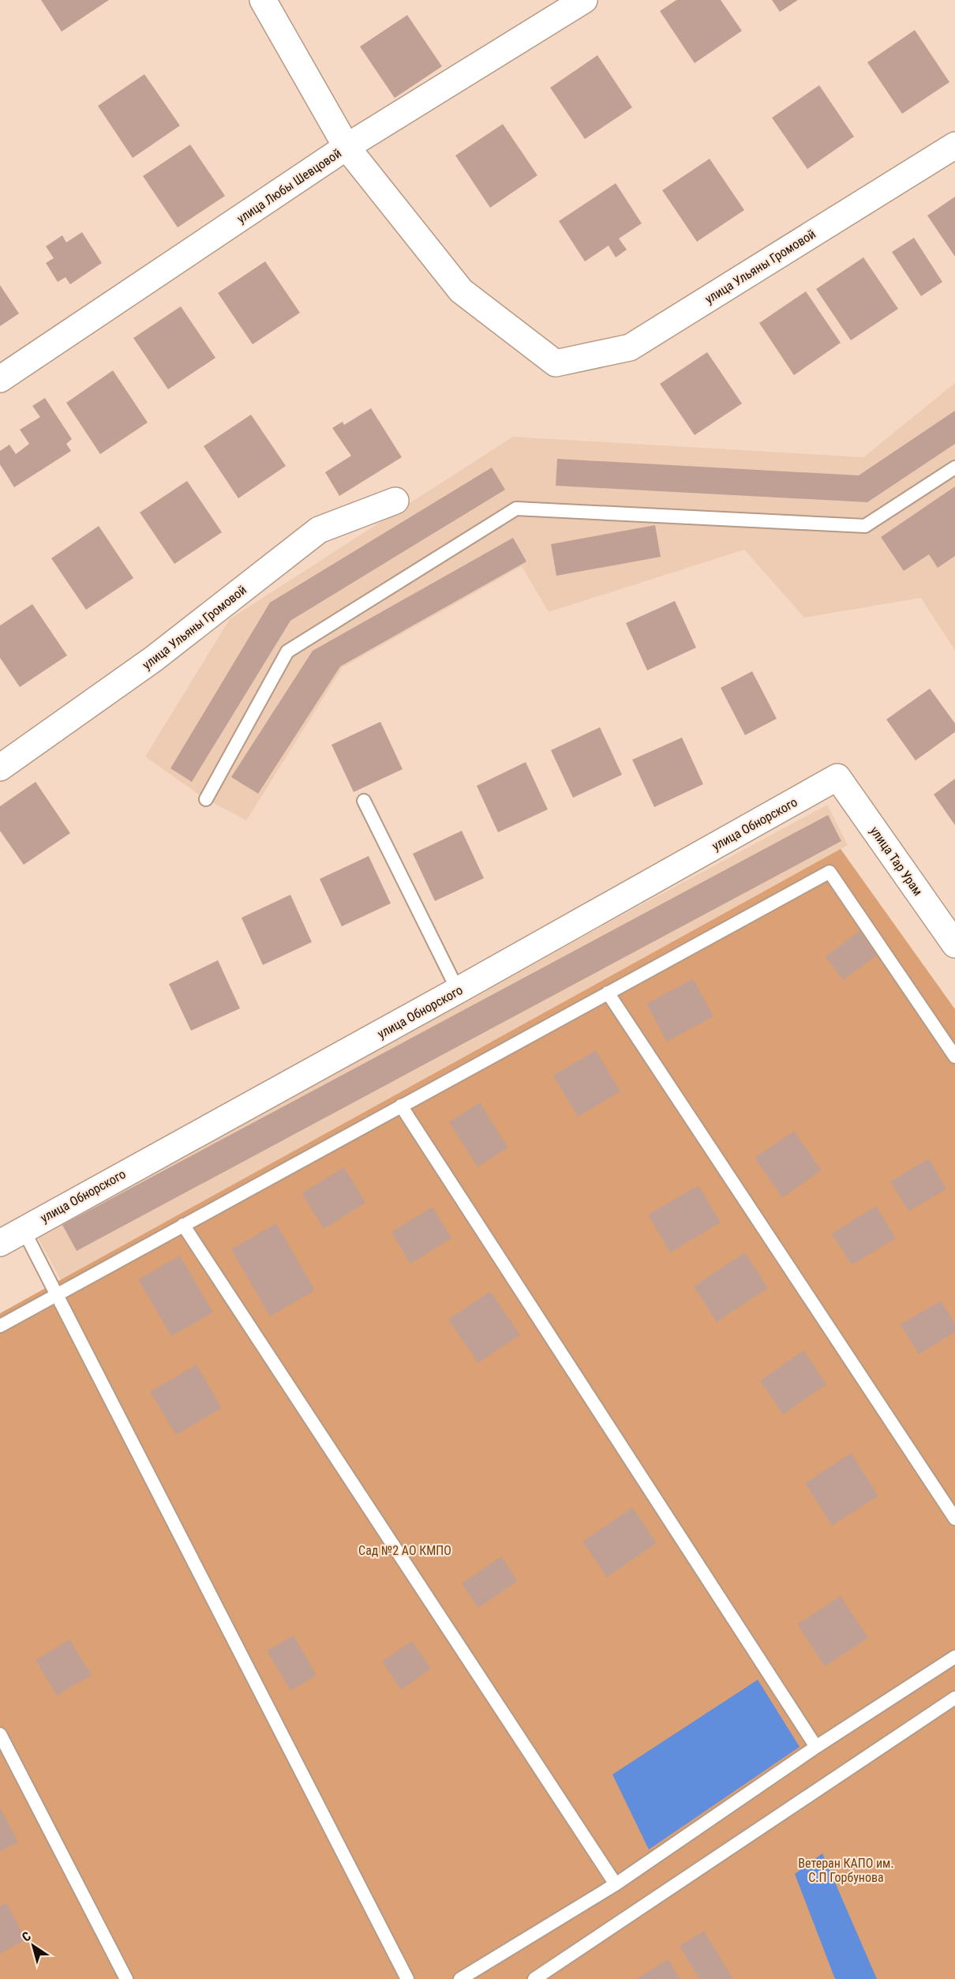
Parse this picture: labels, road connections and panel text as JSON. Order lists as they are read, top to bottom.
{
  "streets": {
    "street": [
      "улица Любы Шевцовой",
      "улица Ульяны Громовой",
      "улица Обнорского",
      "улица Тар Урам"
    ]
  },
  "crossings": [
    ["улица Любы Шевцовой", "улица Ульяны Громовой"],
    ["улица Обнорского", "улица Тар Урам"]
  ],
  "parks": ["Сад №2 АО КМПО", "Ветеран КАПО им. С.П Горбунова"],
  "north": "top left"
}
